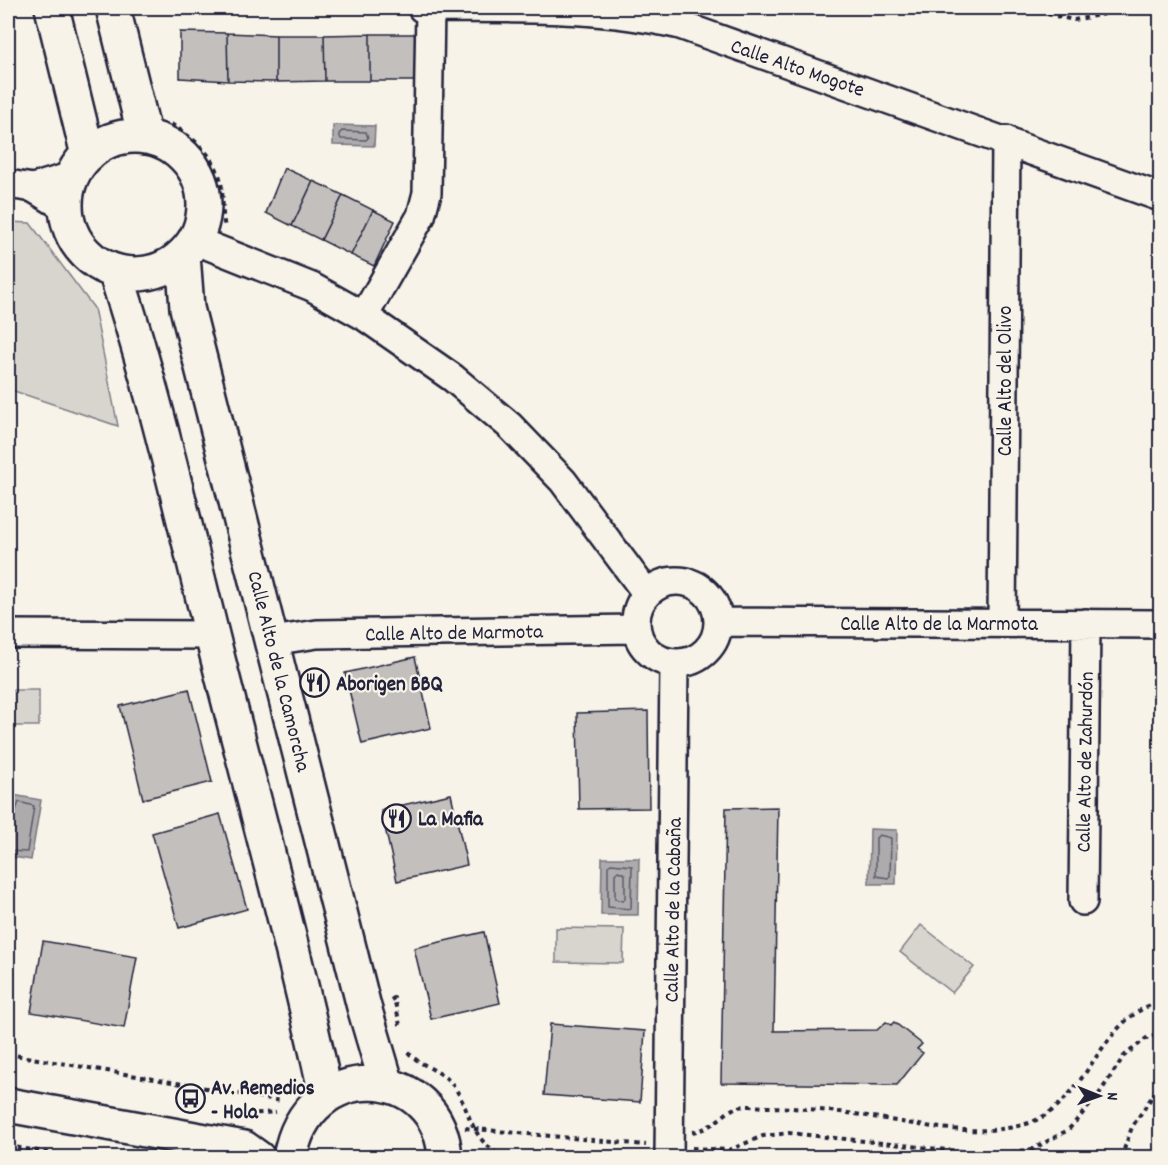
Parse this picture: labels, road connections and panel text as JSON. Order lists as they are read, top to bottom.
{
  "streets": {
    "street": [
      "Calle Alto Mogote",
      "Calle Alto del Olivo",
      "Calle Alto de la Marmota",
      "Calle Alto de Marmota",
      "Calle Alto de la Camorcha",
      "Calle Alto de Zahurdón",
      "Calle Alto de la Cabaña"
    ]
  },
  "crossings": [
    ["Calle Alto Mogote", "Calle Alto del Olivo"],
    ["Calle Alto del Olivo", "Calle Alto de la Marmota"],
    ["Calle Alto de la Marmota", "Calle Alto de Marmota"],
    ["Calle Alto de la Marmota", "Calle Alto de Zahurdón"],
    ["Calle Alto de la Marmota", "Calle Alto de la Cabaña"],
    ["Calle Alto de Marmota", "Calle Alto de la Camorcha"],
    ["Calle Alto de Marmota", "Calle Alto de la Cabaña"]
  ],
  "places": {
    "restaurant": ["Aborigen BBQ", "La Mafia"],
    "bus stop": ["Av. Remedios - Hola"]
  },
  "north": "right"
}
